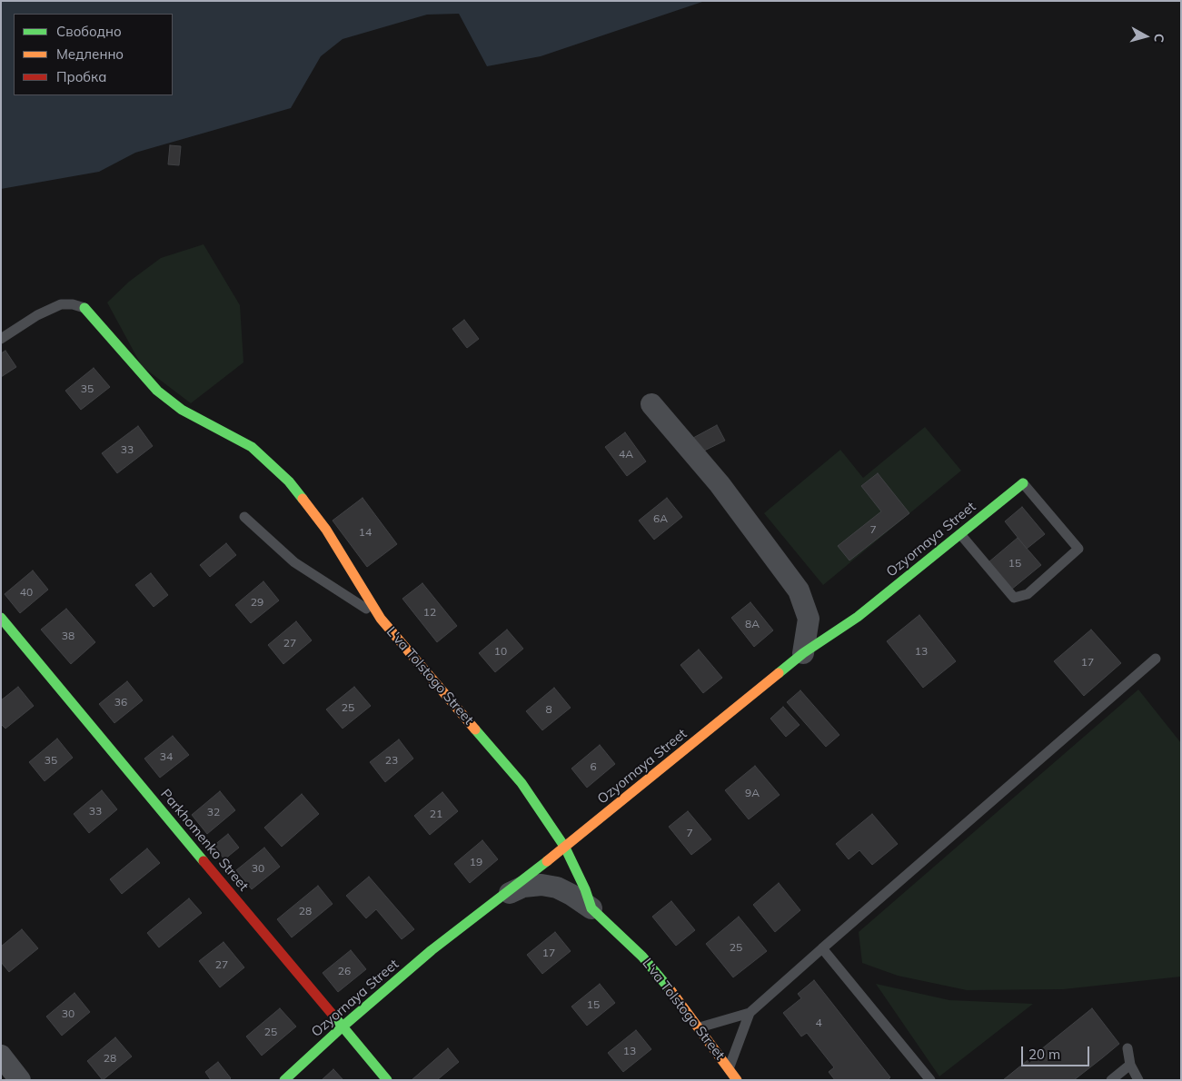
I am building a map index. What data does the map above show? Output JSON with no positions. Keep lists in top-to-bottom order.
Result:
{
  "streets": {
    "street": ["Ozyornaya Street", "L'va Tolstogo Street", "Parkhomenko Street"]
  },
  "crossings": [
    ["Ozyornaya Street", "L'va Tolstogo Street"],
    ["Ozyornaya Street", "Parkhomenko Street"]
  ],
  "house_numbers": [
    "35",
    "33",
    "4А",
    "6А",
    "7",
    "14",
    "15",
    "40",
    "29",
    "12",
    "8А",
    "38",
    "27",
    "10",
    "13",
    "17",
    "36",
    "25",
    "8",
    "34",
    "35",
    "23",
    "6",
    "9А",
    "33",
    "32",
    "21",
    "7",
    "19",
    "30",
    "28",
    "25",
    "17",
    "27",
    "26",
    "15",
    "30",
    "4",
    "25",
    "13",
    "28"
  ],
  "legend": ["Свободно", "Медленно", "Пробка"],
  "scale_bar": "20 m",
  "north": "right"
}
